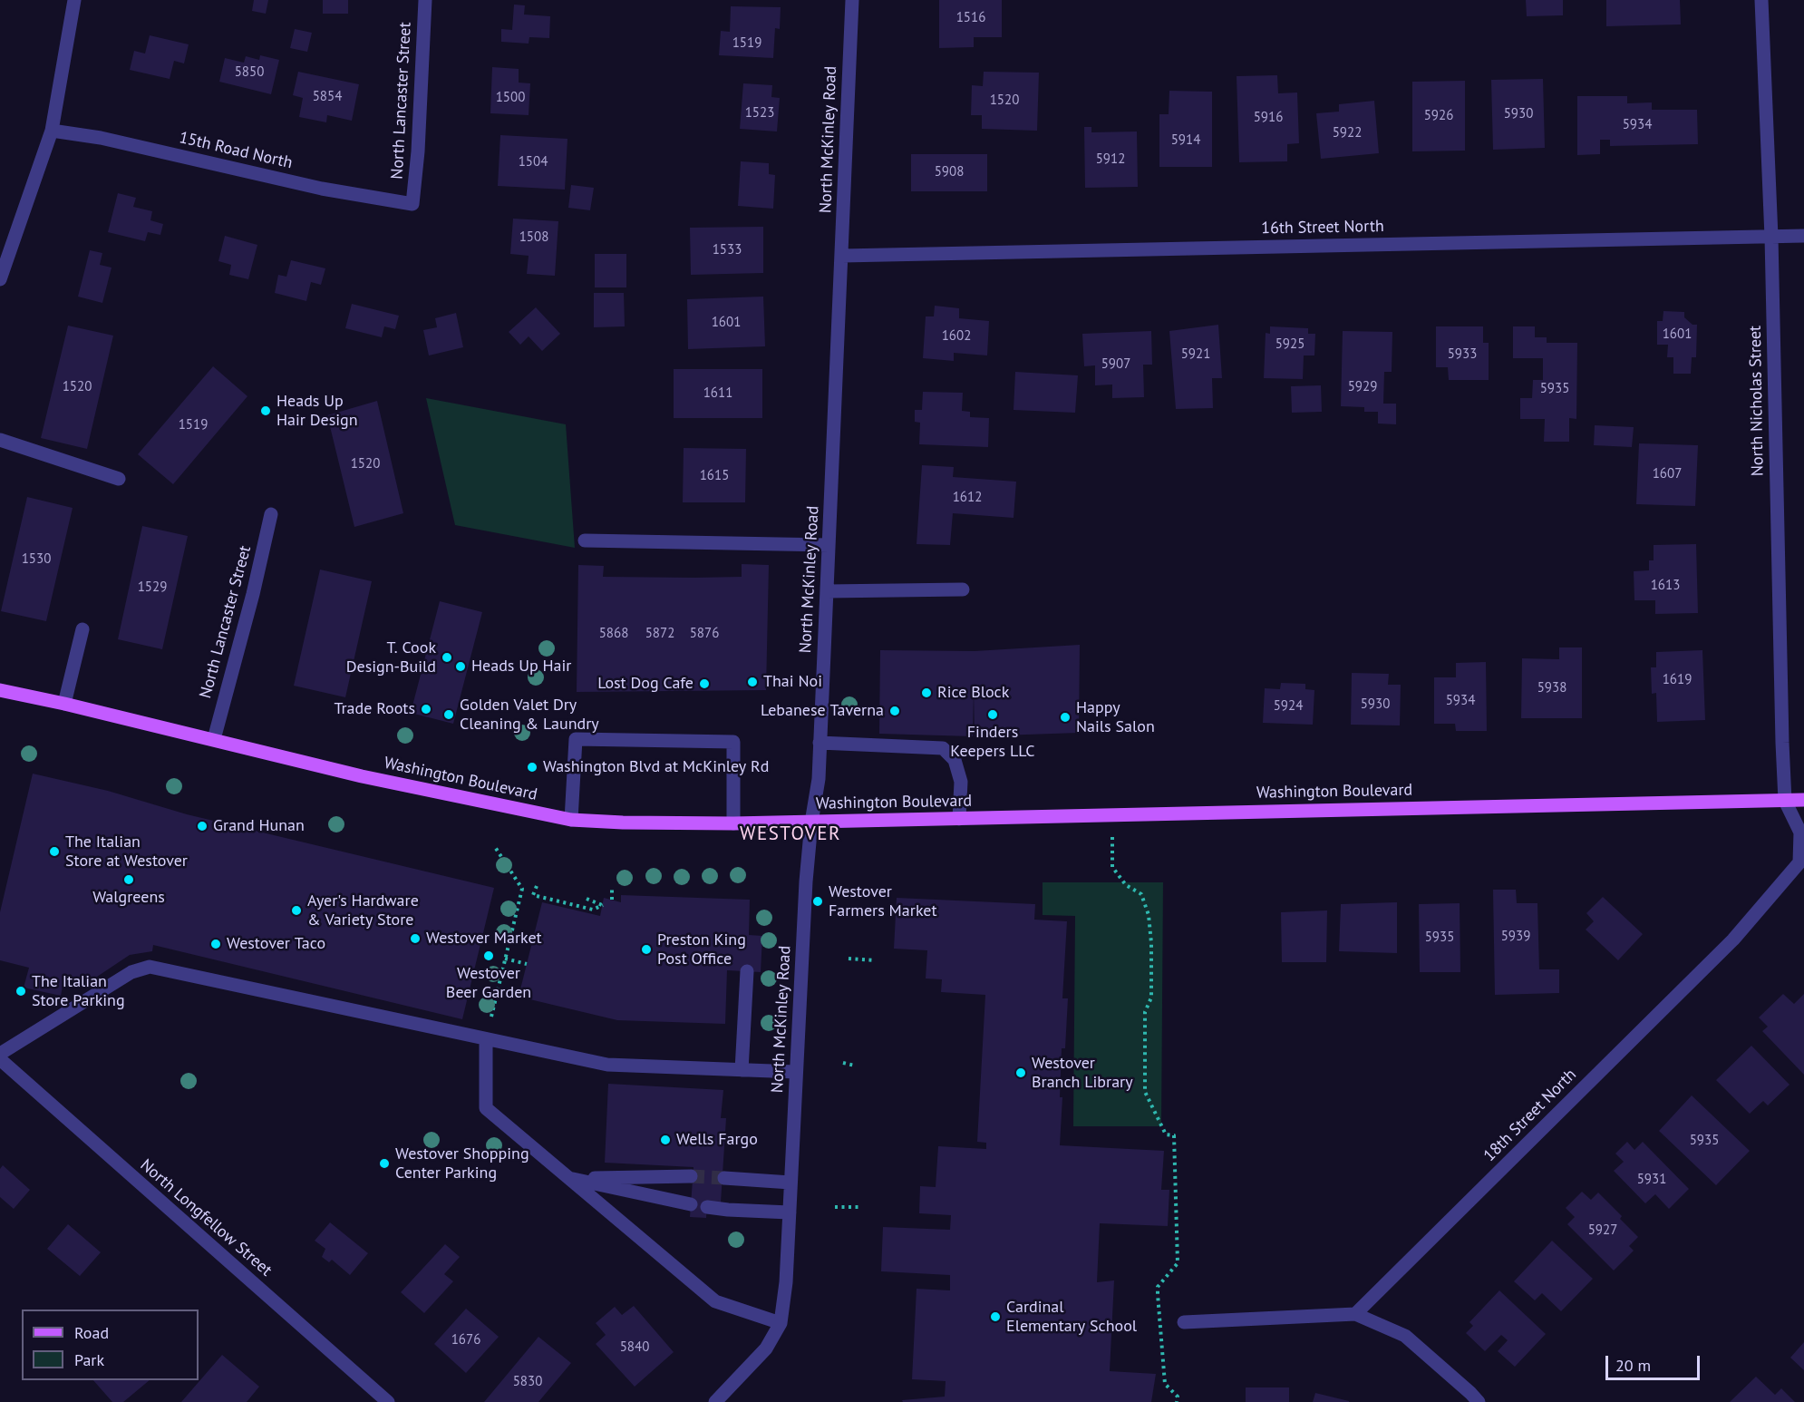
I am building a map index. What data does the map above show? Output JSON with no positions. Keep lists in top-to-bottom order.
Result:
{
  "streets": {
    "main road": ["Washington Boulevard"],
    "street": [
      "North Lancaster Street",
      "North McKinley Road",
      "15th Road North",
      "16th Street North",
      "North Nicholas Street",
      "18th Street North",
      "North Longfellow Street"
    ]
  },
  "crossings": [
    ["North Lancaster Street", "15th Road North"],
    ["North Lancaster Street", "Washington Boulevard"],
    ["North McKinley Road", "16th Street North"],
    ["North McKinley Road", "Washington Boulevard"],
    ["16th Street North", "North Nicholas Street"],
    ["North Nicholas Street", "Washington Boulevard"],
    ["North Nicholas Street", "18th Street North"],
    ["Washington Boulevard", "18th Street North"]
  ],
  "districts": ["WESTOVER"],
  "places": [
    "Heads Up Hair Design",
    "T. Cook Design-Build",
    "Heads Up Hair",
    "Thai Noi",
    "Lost Dog Cafe",
    "Rice Block",
    "Trade Roots",
    "Lebanese Taverna",
    "Golden Valet Dry Cleaning & Laundry",
    "Finders Keepers LLC",
    "Happy Nails Salon",
    "Washington Blvd at McKinley Rd",
    "Grand Hunan",
    "The Italian Store at Westover",
    "Walgreens",
    "Westover Farmers Market",
    "Ayer's Hardware & Variety Store",
    "Westover Market",
    "Westover Taco",
    "Preston King Post Office",
    "Westover Beer Garden",
    "The Italian Store Parking",
    "Westover Branch Library",
    "Wells Fargo",
    "Westover Shopping Center Parking",
    "Cardinal Elementary School"
  ],
  "house_numbers": [
    "1516",
    "1519",
    "5850",
    "5854",
    "1500",
    "1520",
    "1523",
    "5930",
    "5926",
    "5916",
    "5934",
    "5922",
    "5914",
    "5912",
    "1504",
    "5908",
    "1508",
    "1533",
    "1601",
    "1601",
    "1602",
    "5925",
    "5921",
    "5933",
    "5907",
    "1520",
    "5929",
    "5935",
    "1611",
    "1519",
    "1520",
    "1607",
    "1615",
    "1612",
    "1530",
    "1613",
    "1529",
    "5868",
    "5872",
    "5876",
    "1619",
    "5938",
    "5934",
    "5930",
    "5924",
    "5939",
    "5935",
    "5935",
    "5931",
    "5927",
    "1676",
    "5840",
    "5830"
  ],
  "legend": ["Road", "Park"],
  "scale_bar": "20 m"
}
